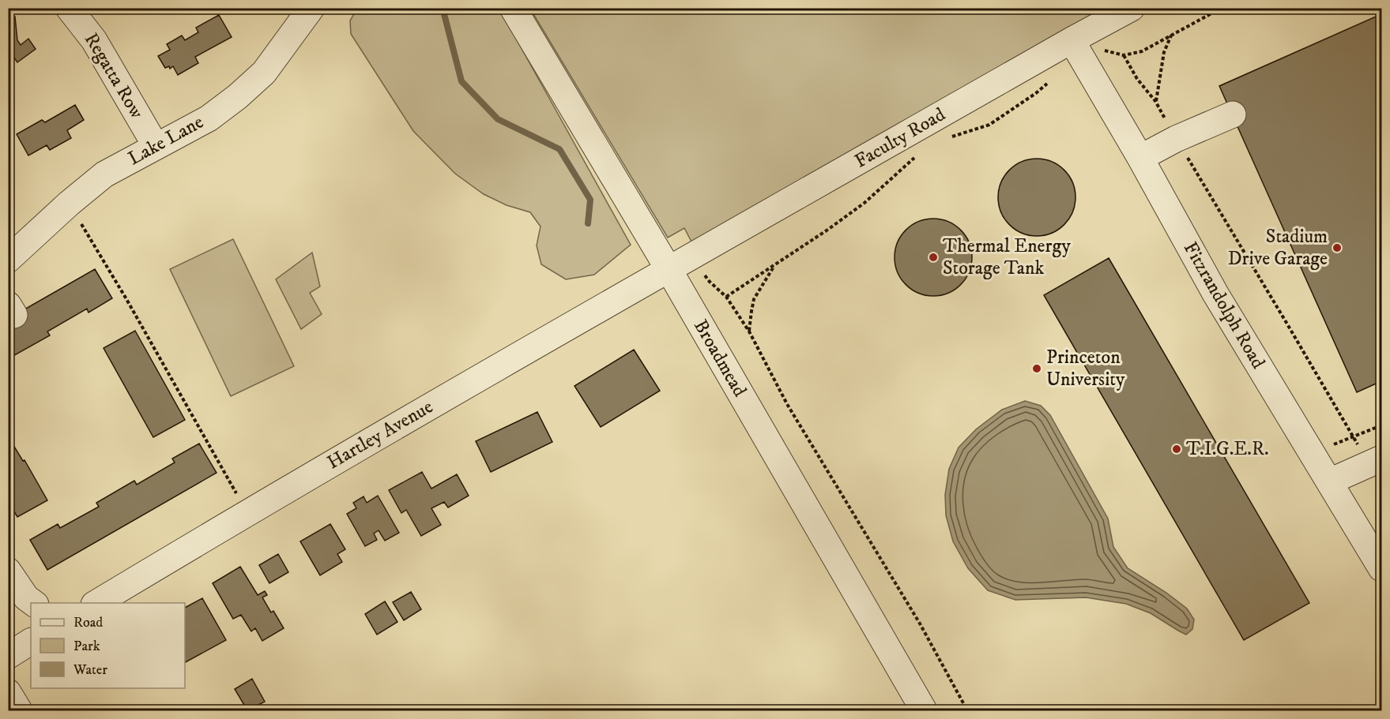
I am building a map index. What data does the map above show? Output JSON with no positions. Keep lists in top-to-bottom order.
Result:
{
  "streets": {
    "street": [
      "Regatta Row",
      "Faculty Road",
      "Lake Lane",
      "Fitzrandolph Road",
      "Broadmead",
      "Hartley Avenue"
    ]
  },
  "crossings": [
    ["Regatta Row", "Lake Lane"],
    ["Faculty Road", "Fitzrandolph Road"],
    ["Faculty Road", "Broadmead"],
    ["Faculty Road", "Hartley Avenue"],
    ["Broadmead", "Hartley Avenue"]
  ],
  "places": [
    "Stadium Drive Garage",
    "Thermal Energy Storage Tank",
    "Princeton University",
    "T.I.G.E.R."
  ],
  "legend": ["Road", "Park", "Water"]
}
